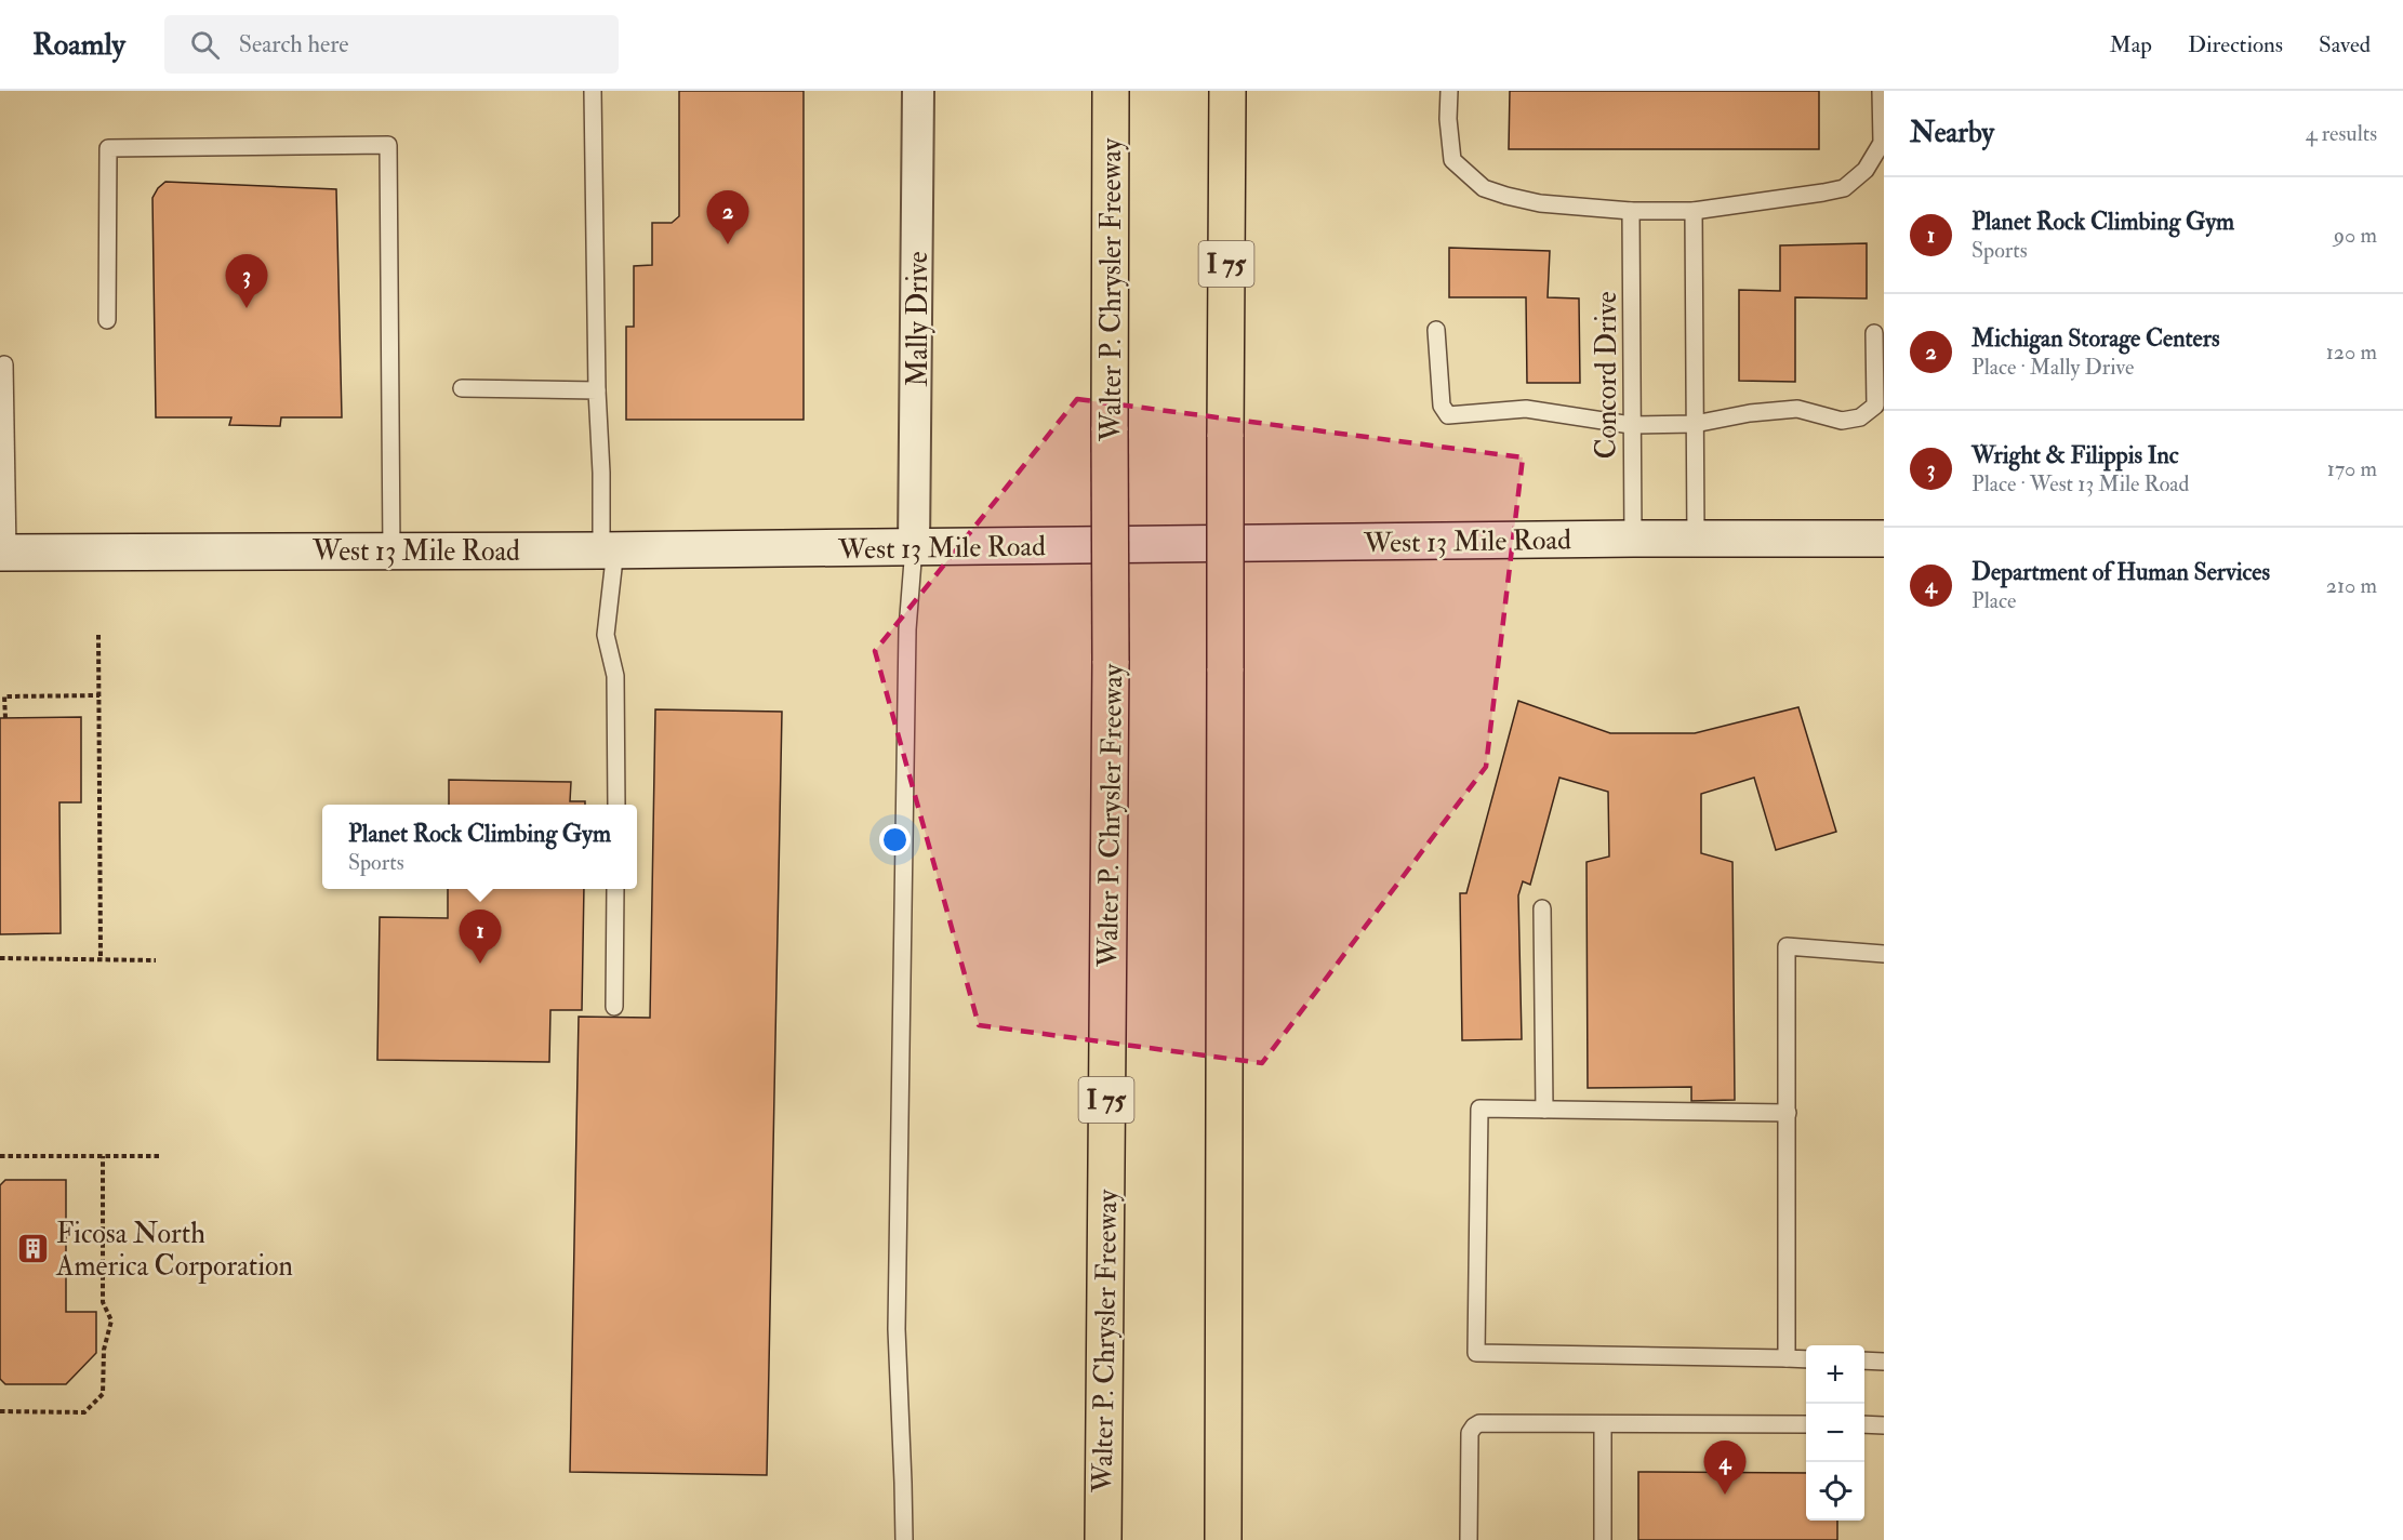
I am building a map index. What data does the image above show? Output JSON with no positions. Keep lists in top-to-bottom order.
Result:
{
  "streets": {
    "highway": ["I 75", "Walter P. Chrysler Freeway"],
    "main road": ["West 13 Mile Road"],
    "street": ["Mally Drive"],
    "lane": ["Concord Drive"]
  },
  "crossings": [
    ["Mally Drive", "West 13 Mile Road"],
    ["Concord Drive", "West 13 Mile Road"]
  ],
  "places": {
    "building": ["Ficosa North America Corporation"]
  },
  "page": {
    "header": "Roamly",
    "search": "Search here",
    "nav": ["Map", "Directions", "Saved"],
    "heading": ["Nearby", "4 results"],
    "list": [
      {
        "mark": "1",
        "name": "Planet Rock Climbing Gym",
        "note": "Sports",
        "value": "90 m"
      },
      {
        "mark": "2",
        "name": "Michigan Storage Centers",
        "note": "Place · Mally Drive",
        "value": "120 m"
      },
      {
        "mark": "3",
        "name": "Wright & Filippis Inc",
        "note": "Place · West 13 Mile Road",
        "value": "170 m"
      },
      {
        "mark": "4",
        "name": "Department of Human Services",
        "note": "Place",
        "value": "210 m"
      }
    ],
    "pins": [
      "2",
      "3",
      "1",
      "4"
    ],
    "popup": ["Planet Rock Climbing Gym", "Sports"],
    "map_buttons": ["+", "−"]
  }
}
